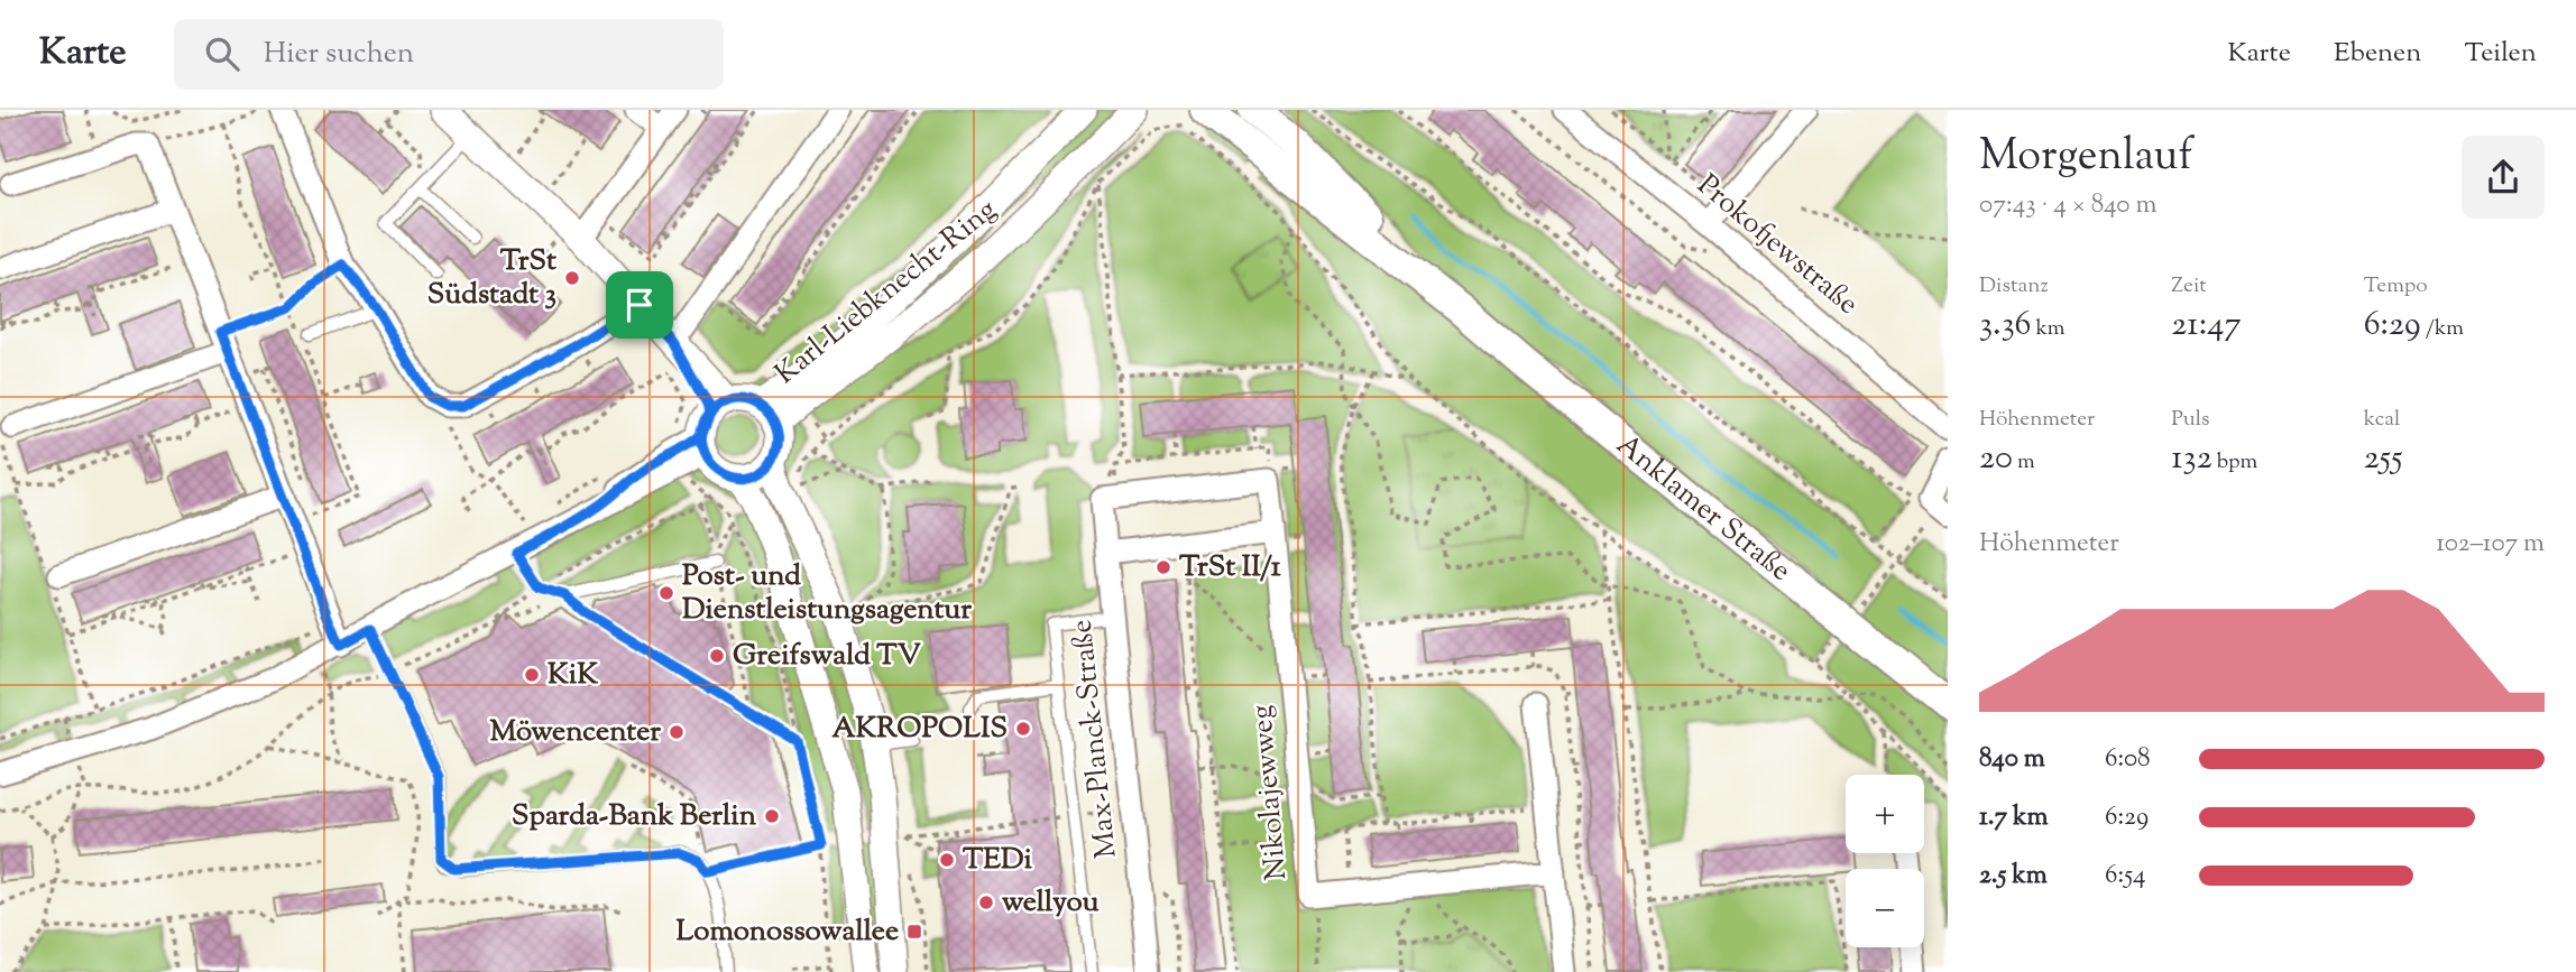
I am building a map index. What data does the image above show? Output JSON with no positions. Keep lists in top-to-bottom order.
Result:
{
  "streets": {
    "main road": ["Anklamer Straße"],
    "street": [
      "Prokofjewstraße",
      "Karl-Liebknecht-Ring",
      "Max-Planck-Straße",
      "Nikolajewweg"
    ]
  },
  "places": {
    "other": [
      "TrSt Südstadt 3",
      "TrSt II/1",
      "Post- und Dienstleistungsagentur",
      "Greifswald TV",
      "KiK",
      "AKROPOLIS",
      "Möwencenter",
      "Sparda-Bank Berlin",
      "TEDi",
      "wellyou"
    ],
    "transit": ["Lomonossowallee"]
  },
  "page": {
    "header": "Karte",
    "search": "Hier suchen",
    "nav": ["Karte", "Ebenen", "Teilen"],
    "heading": ["Morgenlauf", "07:43 · 4 × 840 m"],
    "stats": [
      ["Distanz", "3.36 km"],
      ["Zeit", "21:47"],
      ["Tempo", "6:29 /km"],
      ["Höhenmeter", "20 m"],
      ["Puls", "132 bpm"],
      ["kcal", "255"]
    ],
    "chart": ["Höhenmeter", "102–107 m"],
    "list": [
      {
        "name": "840 m",
        "note": "6:08"
      },
      {
        "name": "1.7 km",
        "note": "6:29"
      },
      {
        "name": "2.5 km",
        "note": "6:54"
      }
    ],
    "map_buttons": ["+", "−"]
  }
}
